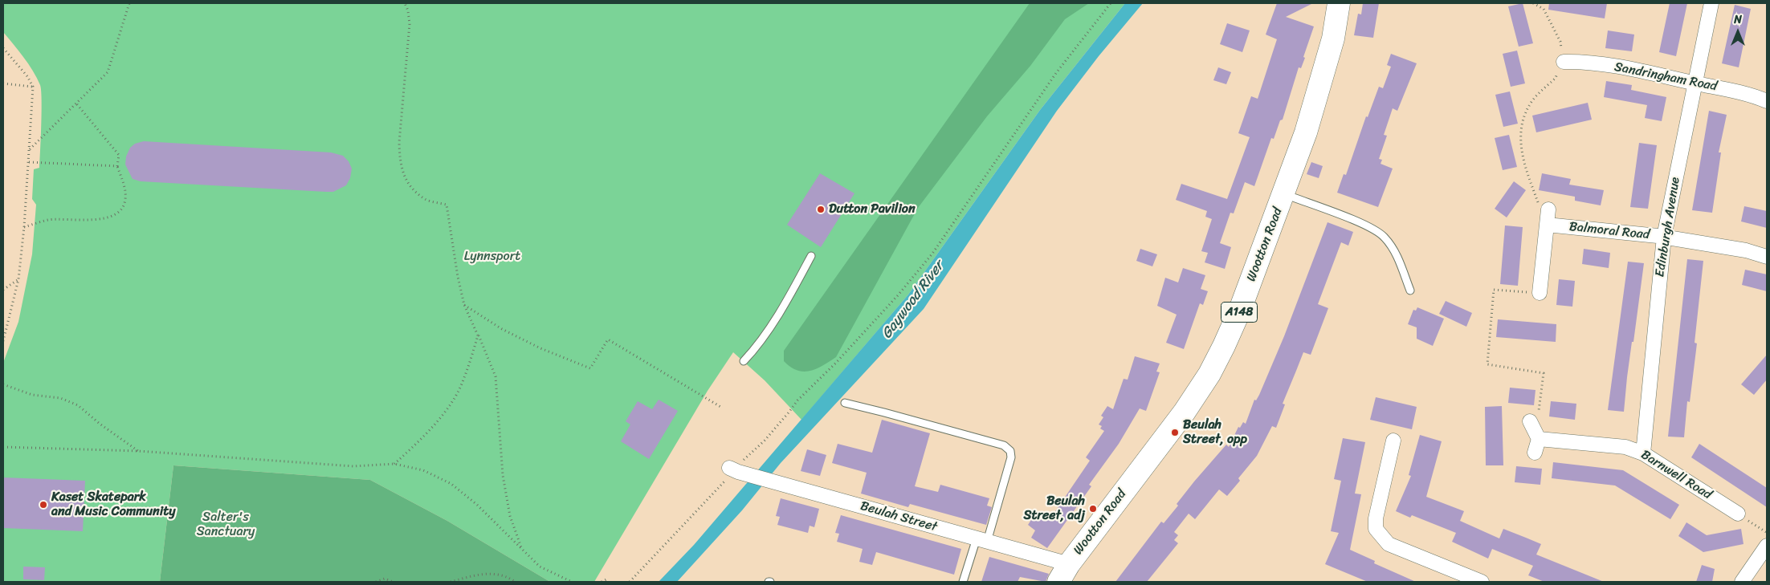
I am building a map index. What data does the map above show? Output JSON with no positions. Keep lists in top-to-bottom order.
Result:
{
  "streets": {
    "main road": ["Wootton Road", "A148"],
    "street": [
      "Sandringham Road",
      "Edinburgh Avenue",
      "Balmoral Road",
      "Barnwell Road",
      "Beulah Street"
    ]
  },
  "crossings": [
    ["Sandringham Road", "Edinburgh Avenue"],
    ["Edinburgh Avenue", "Balmoral Road"],
    ["Edinburgh Avenue", "Barnwell Road"],
    ["Wootton Road", "Beulah Street"]
  ],
  "water": ["Gaywood River"],
  "parks": ["Lynnsport", "Salter's Sanctuary"],
  "places": [
    "Dutton Pavilion",
    "Beulah Street, opp",
    "Kaset Skatepark and Music Community",
    "Beulah Street, adj"
  ],
  "north": "top"
}
